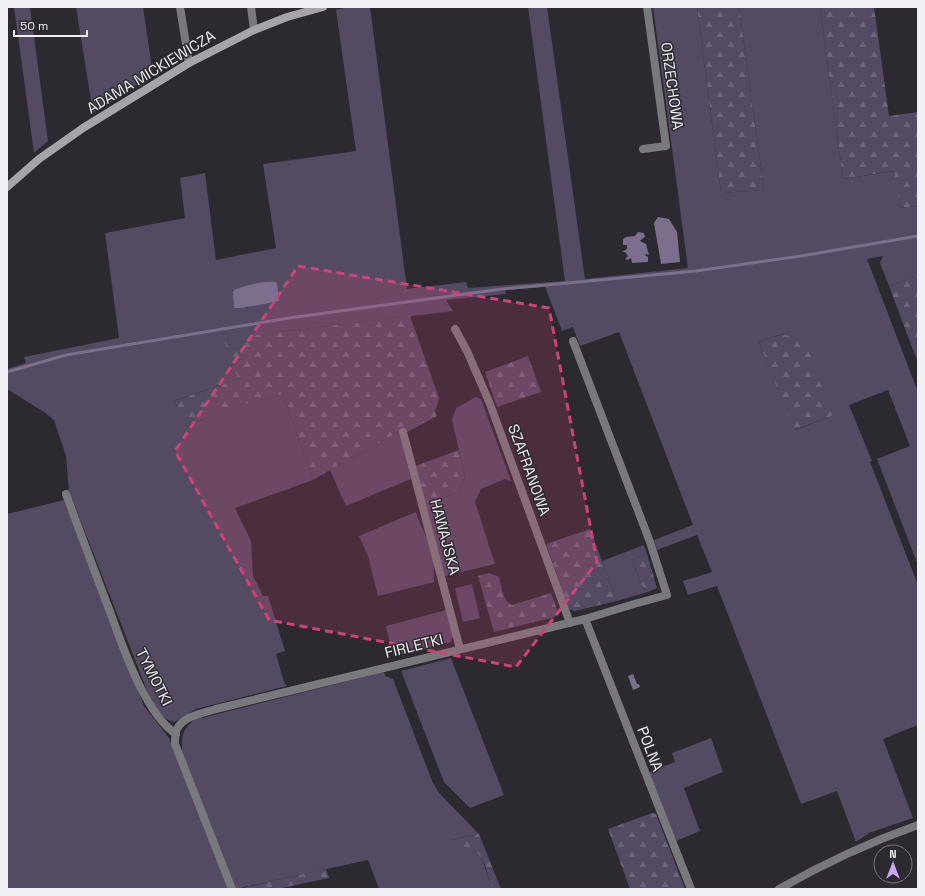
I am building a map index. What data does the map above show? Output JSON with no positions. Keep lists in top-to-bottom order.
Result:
{
  "streets": {
    "street": [
      "ADAMA MICKIEWICZA",
      "ORZECHOWA",
      "SZAFRANOWA",
      "HAWAJSKA",
      "FIRLETKI",
      "TYMOTKI",
      "POLNA"
    ]
  },
  "crossings": [
    ["SZAFRANOWA", "FIRLETKI"],
    ["HAWAJSKA", "FIRLETKI"],
    ["FIRLETKI", "TYMOTKI"],
    ["FIRLETKI", "POLNA"]
  ],
  "scale_bar": "50 m",
  "north": "top"
}
